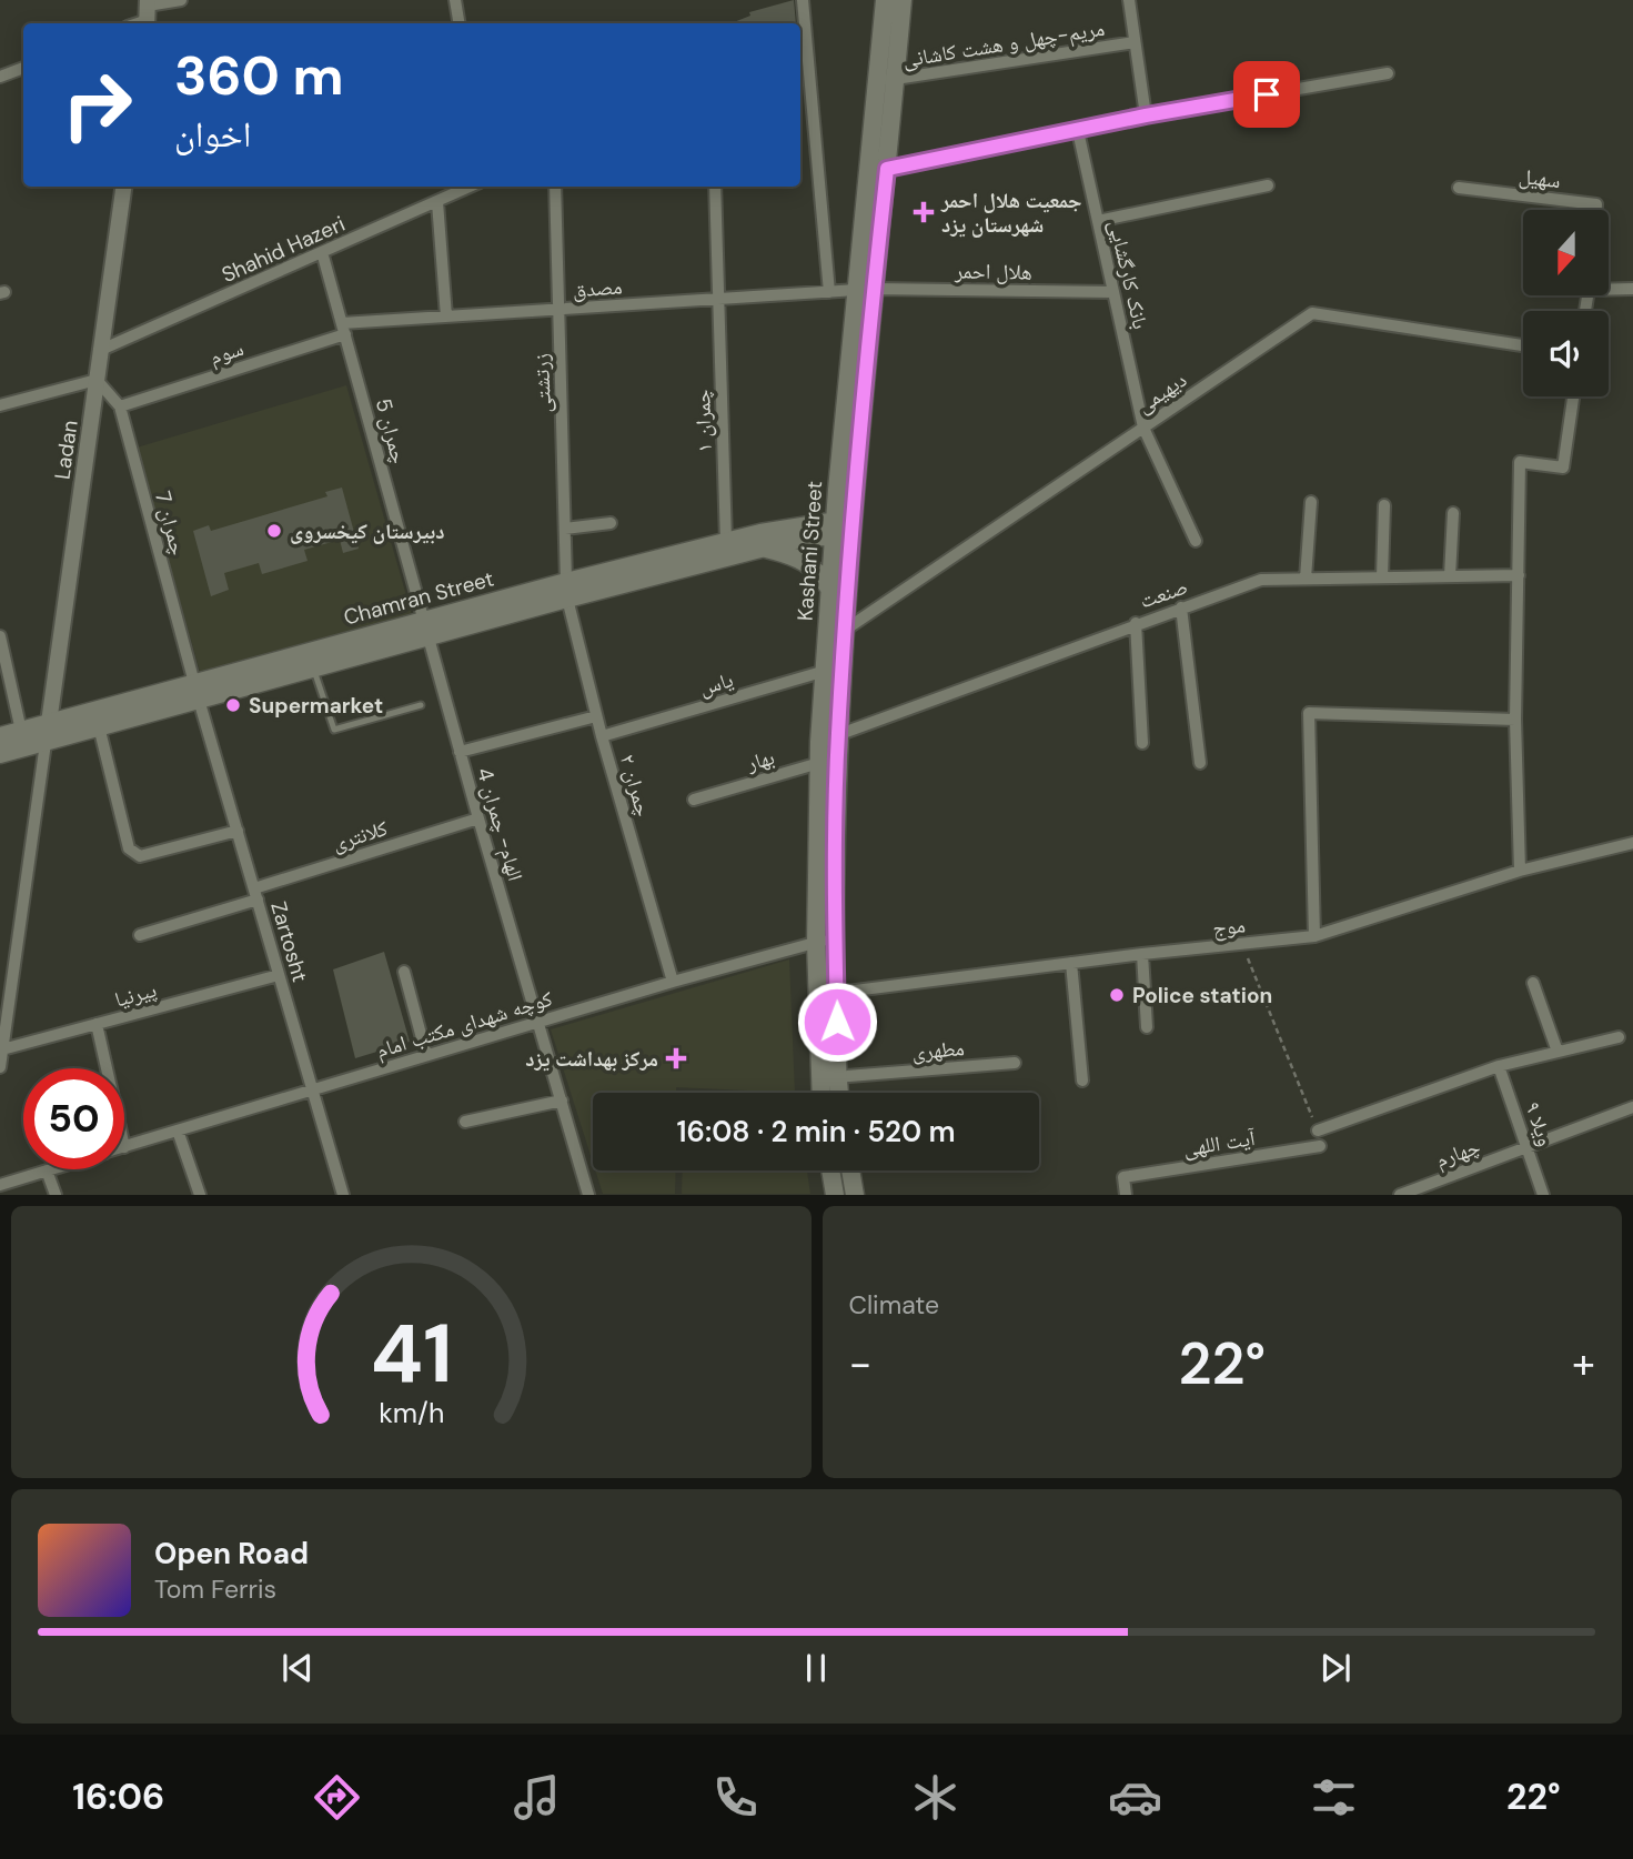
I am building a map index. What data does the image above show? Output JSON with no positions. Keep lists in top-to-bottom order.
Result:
{
  "streets": {
    "main road": ["Kashani Street", "Chamran Street"],
    "street": [
      "مریم-چهل و هشت کاشانی",
      "سهیل",
      "Shahid Hazeri",
      "هلال احمر",
      "بانک کارگشایی",
      "مصدق",
      "سوم",
      "زرتشتی",
      "دیهیمی",
      "چمران ۱",
      "چمران 5",
      "Ladan",
      "چمران 7",
      "صنعت",
      "یاس",
      "بهار",
      "چمران ۲",
      "الهام- چمران 4",
      "کلانتری",
      "موج",
      "Zartosht",
      "پیرنیا",
      "کوچه شهدای مکتب امام",
      "مطهری",
      "ویلا ۹",
      "آیت اللهی",
      "چهارم"
    ]
  },
  "crossings": [
    ["مریم-چهل و هشت کاشانی", "Kashani Street"],
    ["Shahid Hazeri", "چمران 5"],
    ["Shahid Hazeri", "Ladan"],
    ["هلال احمر", "بانک کارگشایی"],
    ["هلال احمر", "مصدق"],
    ["هلال احمر", "Kashani Street"],
    ["بانک کارگشایی", "دیهیمی"],
    ["مصدق", "سوم"],
    ["مصدق", "زرتشتی"],
    ["مصدق", "چمران ۱"],
    ["مصدق", "چمران 5"],
    ["مصدق", "Kashani Street"],
    ["سوم", "چمران 5"],
    ["سوم", "چمران 7"],
    ["زرتشتی", "Chamran Street"],
    ["زرتشتی", "چمران ۲"],
    ["دیهیمی", "Kashani Street"],
    ["چمران ۱", "Chamran Street"],
    ["چمران 5", "Chamran Street"],
    ["چمران 5", "الهام- چمران 4"],
    ["Ladan", "چمران 7"],
    ["Ladan", "Chamran Street"],
    ["چمران 7", "Chamran Street"],
    ["چمران 7", "Zartosht"],
    ["Kashani Street", "صنعت"],
    ["Kashani Street", "Chamran Street"],
    ["Kashani Street", "یاس"],
    ["Kashani Street", "بهار"],
    ["Kashani Street", "موج"],
    ["Kashani Street", "کوچه شهدای مکتب امام"],
    ["Kashani Street", "مطهری"],
    ["Chamran Street", "چمران ۲"],
    ["Chamran Street", "الهام- چمران 4"],
    ["Chamran Street", "Zartosht"],
    ["یاس", "چمران ۲"],
    ["چمران ۲", "کوچه شهدای مکتب امام"],
    ["الهام- چمران 4", "کلانتری"],
    ["الهام- چمران 4", "کوچه شهدای مکتب امام"],
    ["کلانتری", "Zartosht"],
    ["Zartosht", "پیرنیا"],
    ["Zartosht", "کوچه شهدای مکتب امام"],
    ["ویلا ۹", "چهارم"]
  ],
  "places": {
    "health": ["جمعیت هلال احمر شهرستان یزد", "مرکز بهداشت یزد"],
    "other": ["دبیرستان کیخسروی", "Supermarket", "Police station"]
  },
  "north": "bottom",
  "page": {
    "turn": ["360 m", "اخوان"],
    "limit": "50",
    "trip": "16:08 · 2 min · 520 m",
    "tile": "Climate",
    "heat": ["−", "22°", "+"],
    "song": ["Open Road", "Tom Ferris"],
    "tabs": ["16:06", "22°"],
    "gauge": ["41", "km/h"]
  }
}
